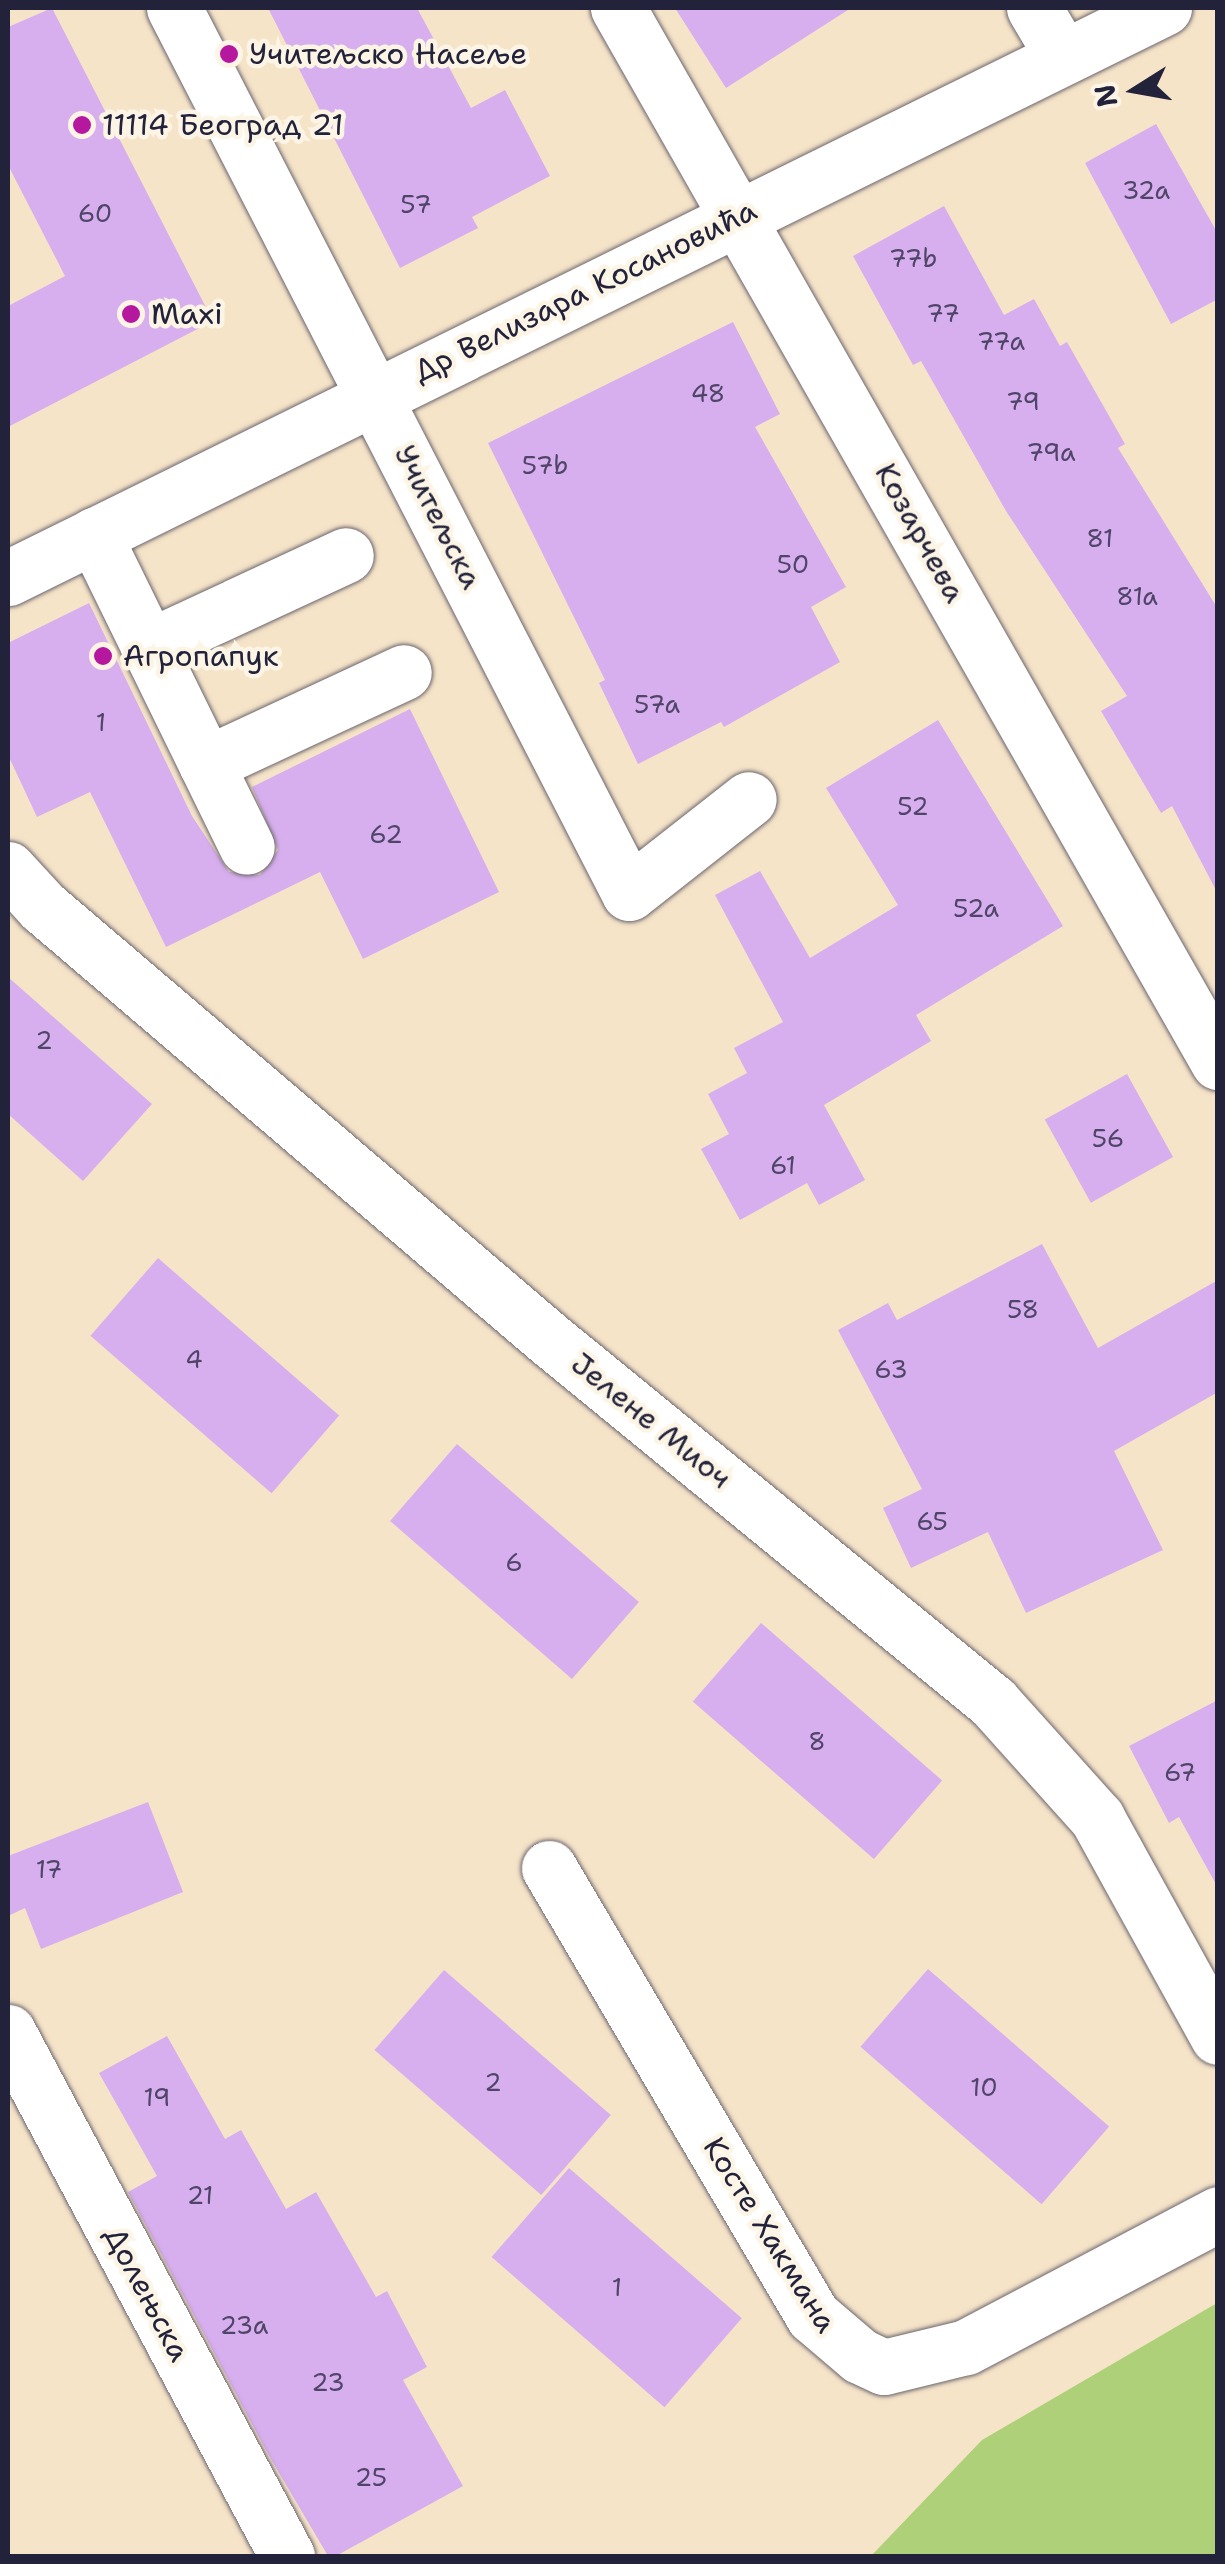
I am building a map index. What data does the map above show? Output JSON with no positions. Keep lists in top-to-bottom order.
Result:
{
  "streets": {
    "street": [
      "Др Велизара Косановића",
      "Учитељска",
      "Козарчева",
      "Јелене Миоч",
      "Косте Хакмана",
      "Долењска"
    ]
  },
  "crossings": [
    ["Др Велизара Косановића", "Учитељска"],
    ["Др Велизара Косановића", "Козарчева"]
  ],
  "places": [
    "Учитељско Насеље",
    "11114 Београд 21",
    "Maxi",
    "Агропапук"
  ],
  "house_numbers": [
    "32a",
    "57",
    "60",
    "77b",
    "77",
    "77a",
    "48",
    "79",
    "79a",
    "57b",
    "81",
    "50",
    "81a",
    "57a",
    "1",
    "52",
    "62",
    "52a",
    "2",
    "56",
    "61",
    "58",
    "4",
    "63",
    "65",
    "6",
    "8",
    "67",
    "17",
    "2",
    "10",
    "19",
    "21",
    "1",
    "23a",
    "23",
    "25"
  ],
  "north": "left"
}
